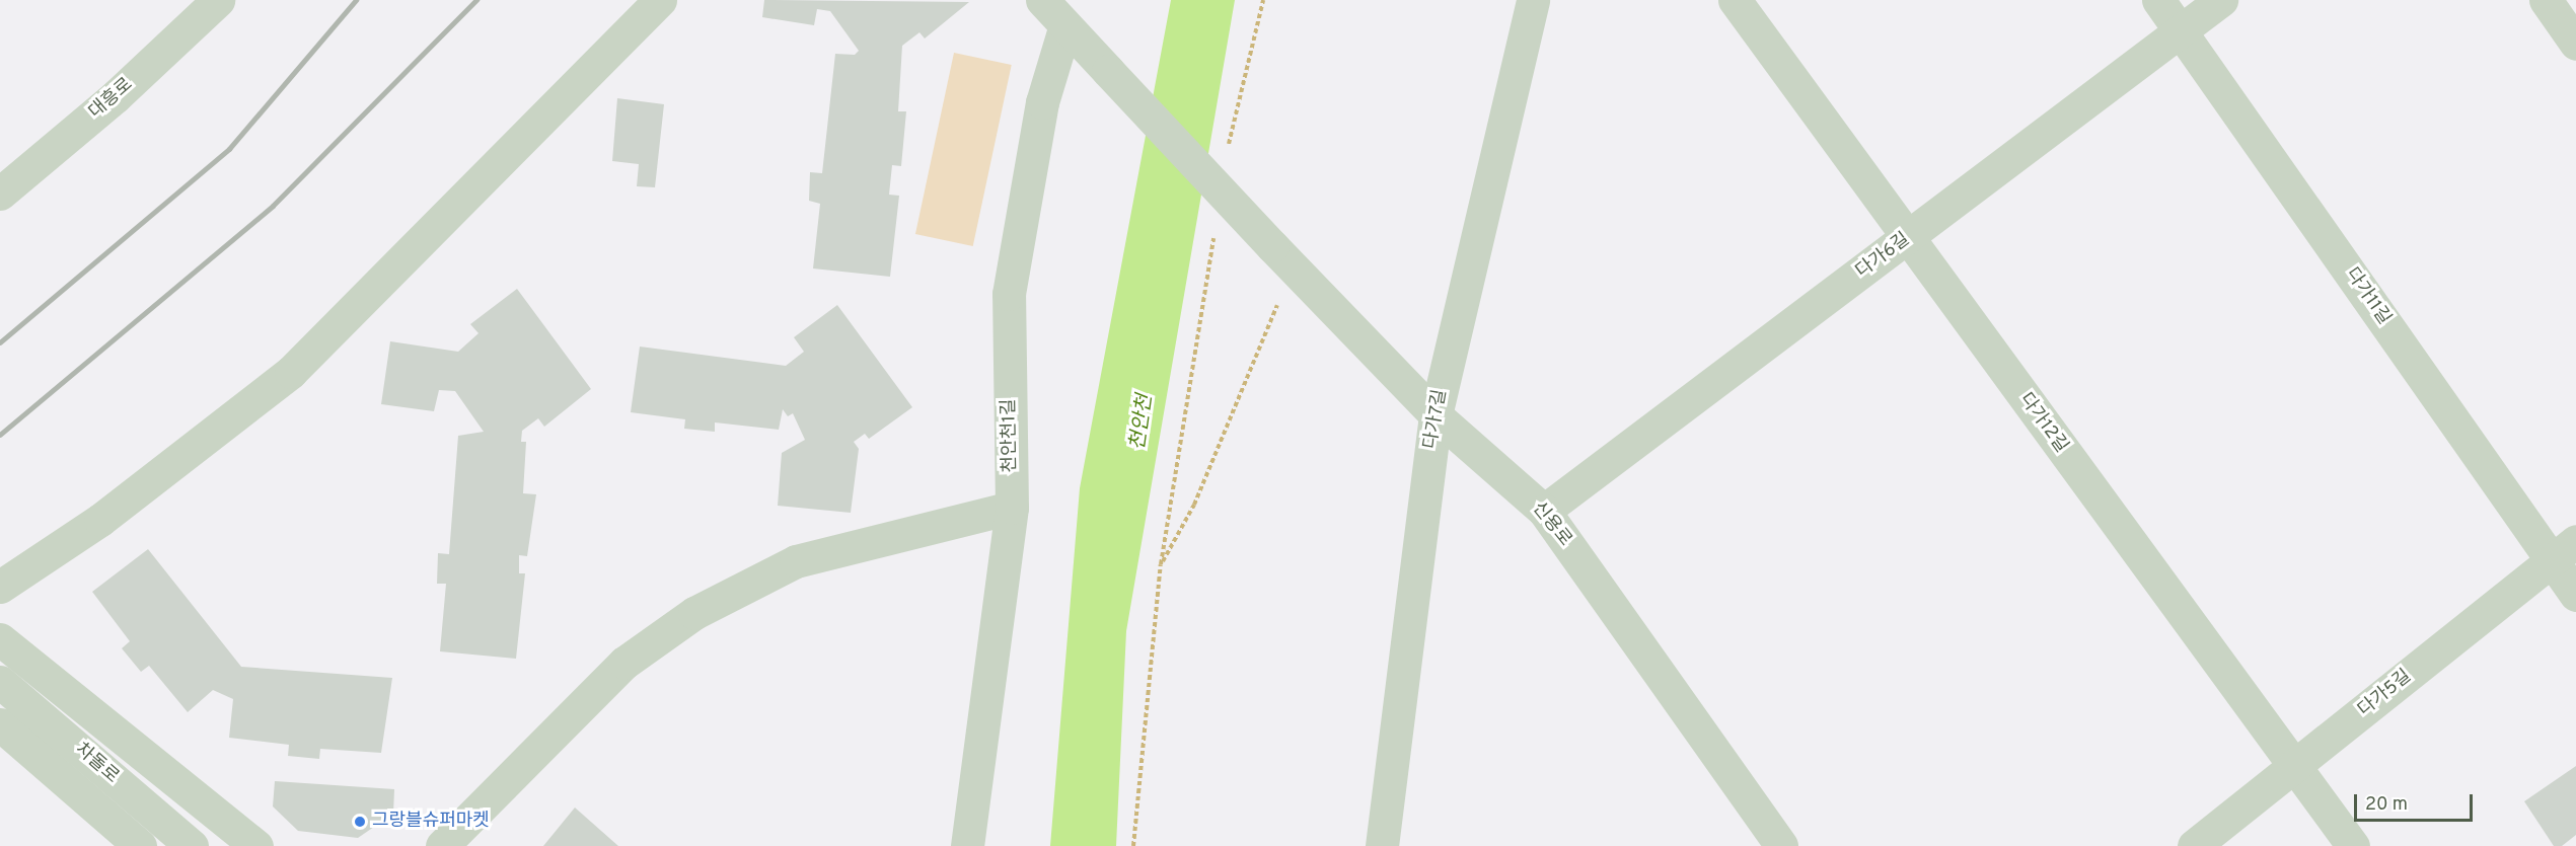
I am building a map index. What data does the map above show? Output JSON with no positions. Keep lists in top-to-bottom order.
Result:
{
  "streets": {
    "street": [
      "대흥로",
      "다가6길",
      "다가11길",
      "다가7길",
      "다가12길",
      "천안천1길",
      "신용로",
      "다가5길",
      "차돌로"
    ]
  },
  "crossings": [
    ["다가6길", "다가11길"],
    ["다가6길", "다가12길"],
    ["다가6길", "신용로"],
    ["다가11길", "다가5길"],
    ["다가7길", "신용로"],
    ["다가12길", "다가5길"],
    ["천안천1길", "신용로"]
  ],
  "water": ["천안천"],
  "places": ["그랑블슈퍼마켓"],
  "scale_bar": "20 m"
}
